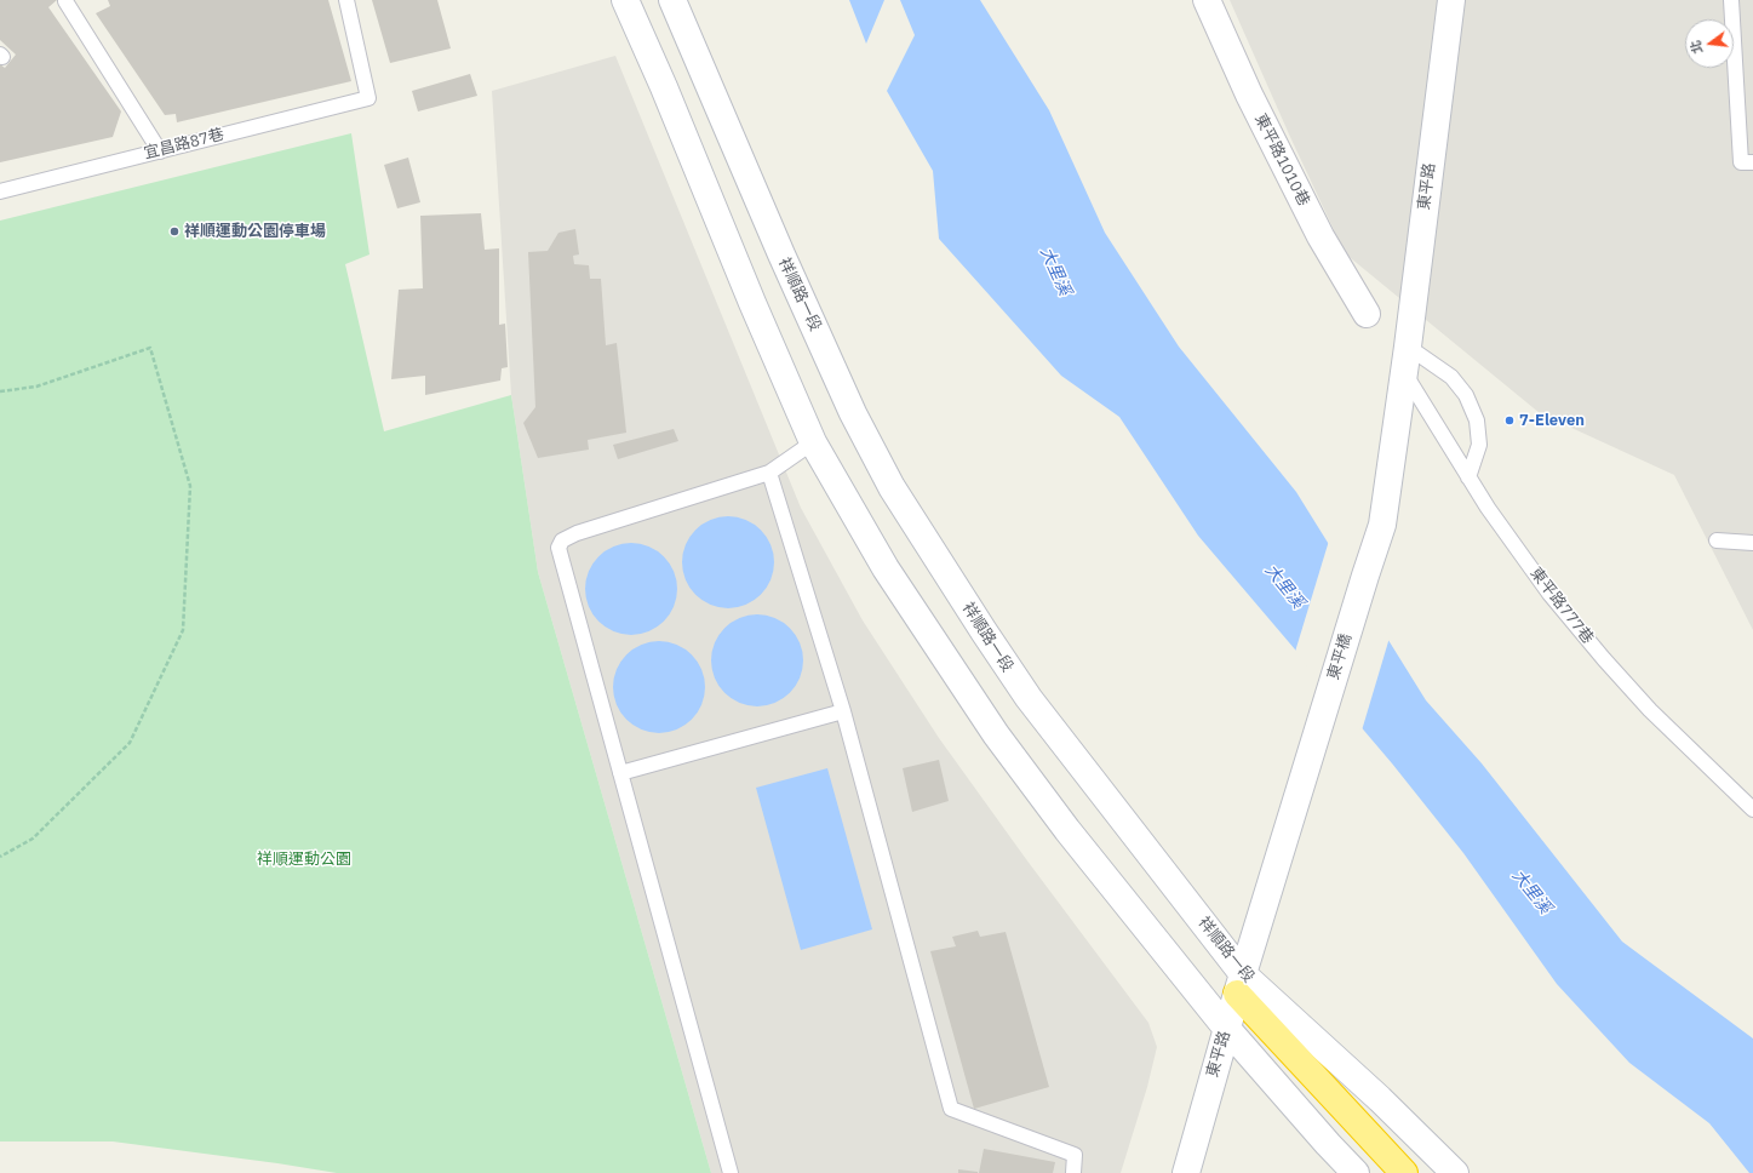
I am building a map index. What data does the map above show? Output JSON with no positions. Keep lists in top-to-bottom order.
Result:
{
  "streets": {
    "street": [
      "東平路1010巷",
      "東平路",
      "祥順路一段",
      "東平橋"
    ],
    "lane": ["宜昌路87巷", "東平路777巷"]
  },
  "crossings": [
    ["東平路", "祥順路一段"],
    ["東平路", "東平路777巷"],
    ["東平路", "東平橋"],
    ["東平路777巷", "東平橋"]
  ],
  "water": ["大里溪"],
  "parks": ["祥順運動公園"],
  "places": ["祥順運動公園停車場", "7-Eleven"],
  "north": "left"
}
